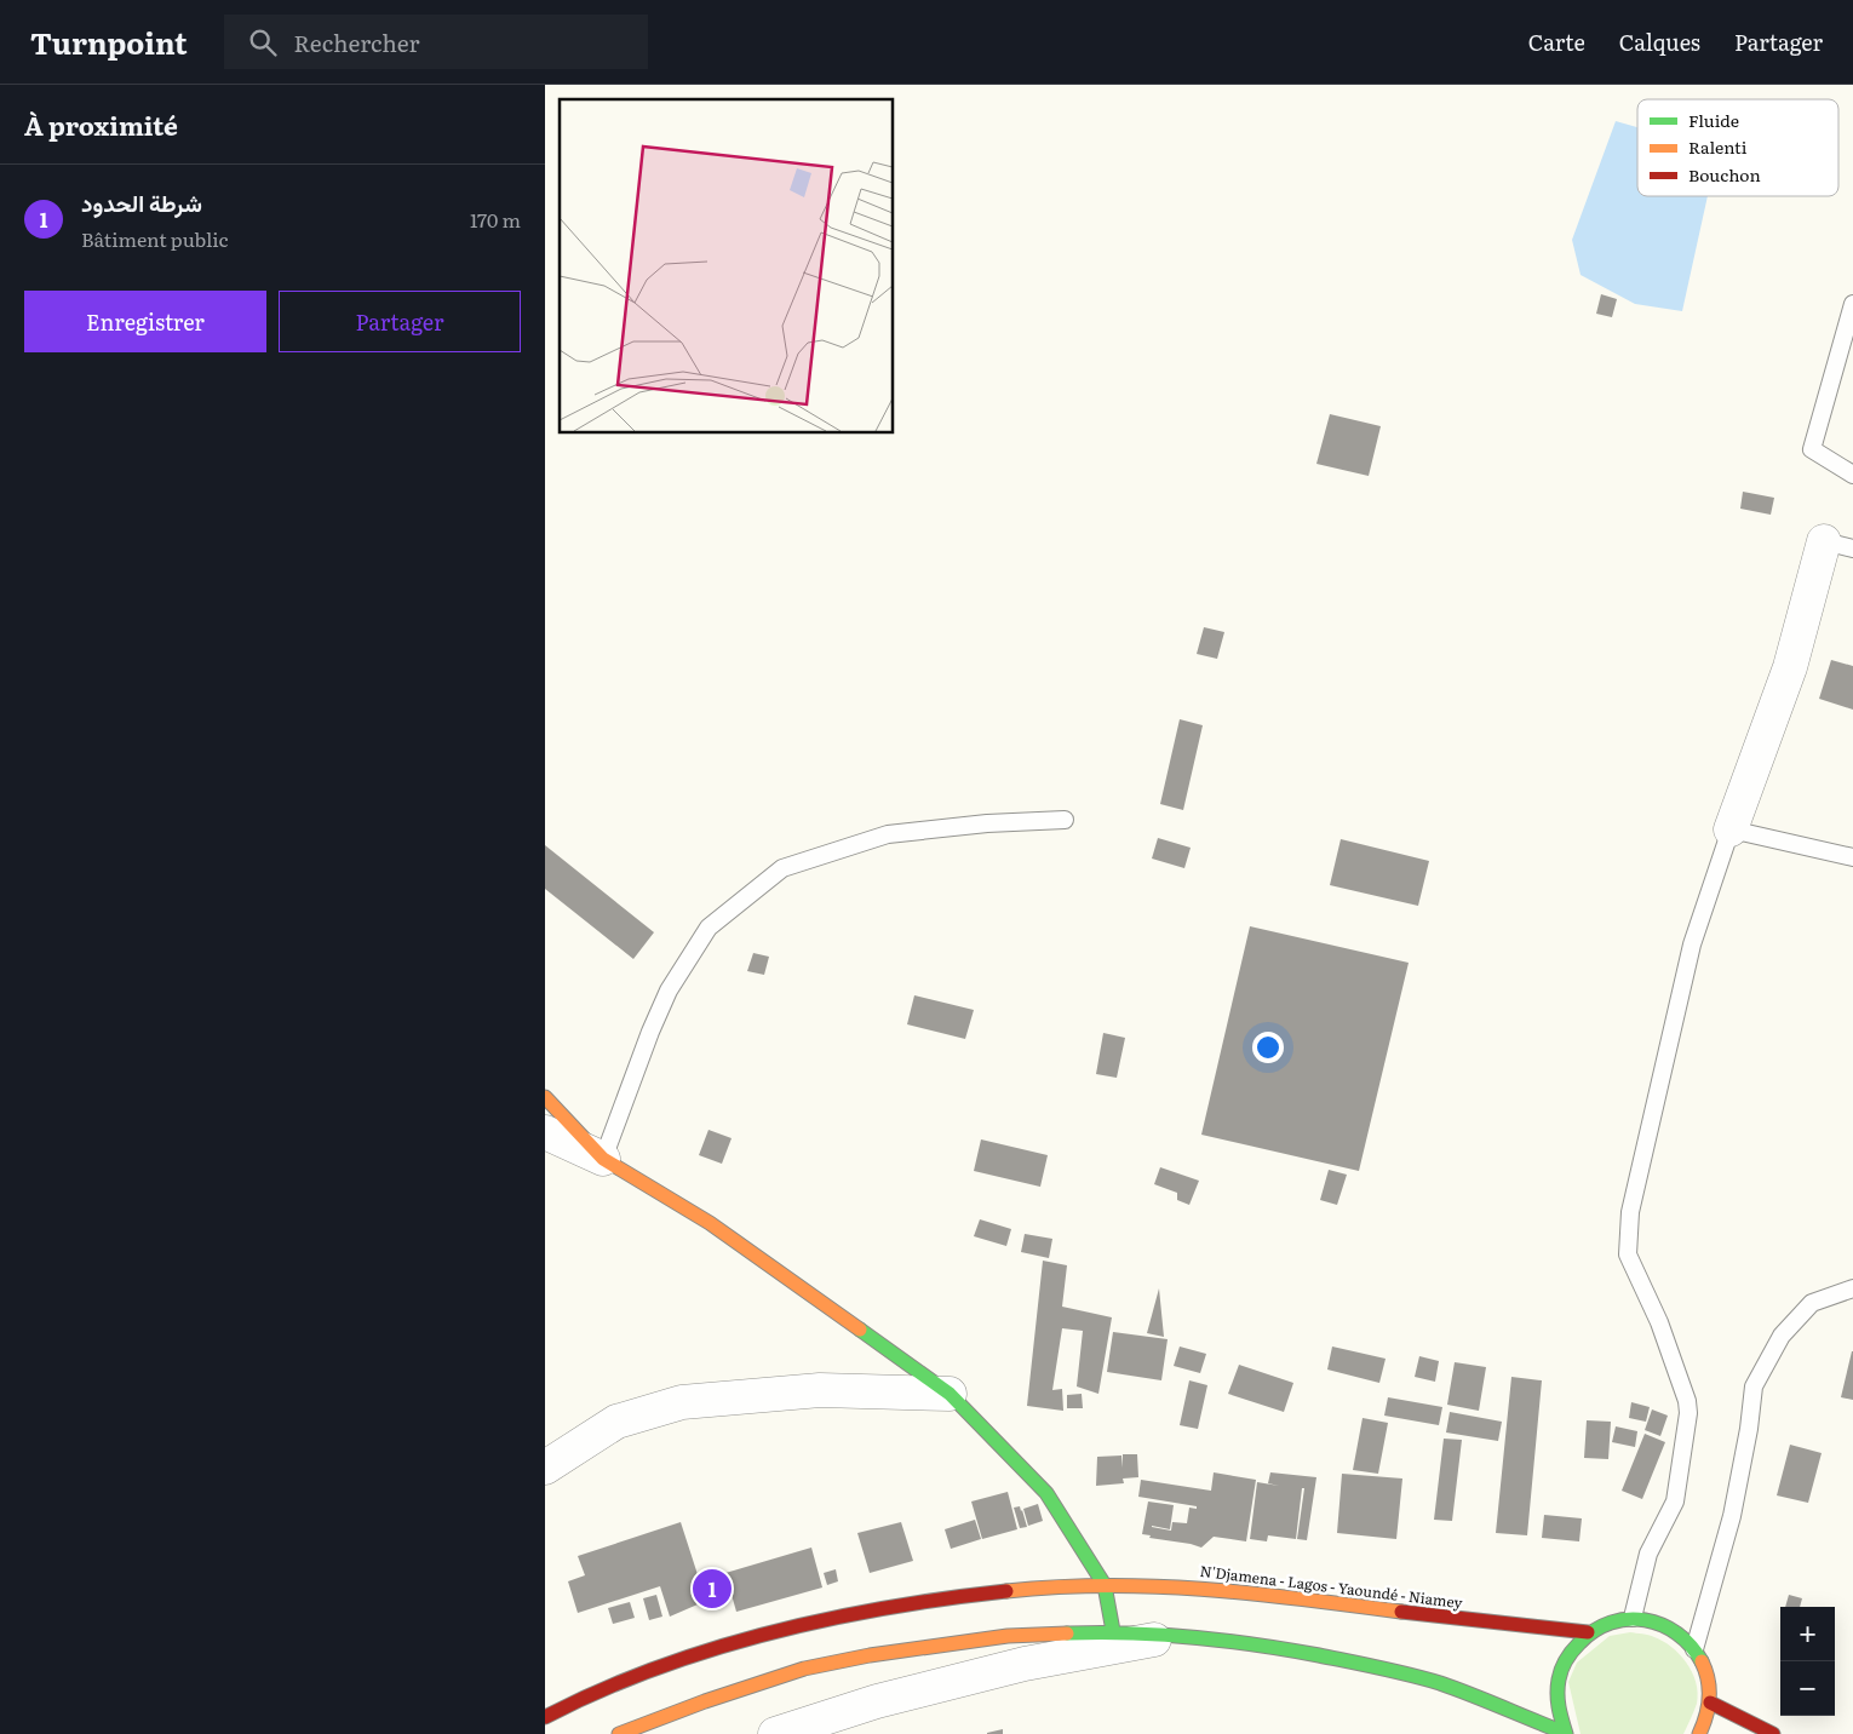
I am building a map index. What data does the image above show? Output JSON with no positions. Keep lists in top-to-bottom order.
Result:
{
  "streets": {
    "main road": ["N'Djamena - Lagos - Yaoundé - Niamey"]
  },
  "legend": ["Fluide", "Ralenti", "Bouchon"],
  "page": {
    "header": "Turnpoint",
    "search": "Rechercher",
    "nav": ["Carte", "Calques", "Partager"],
    "heading": "À proximité",
    "list": [
      {
        "mark": "1",
        "name": "شرطة الحدود",
        "note": "Bâtiment public",
        "value": "170 m"
      }
    ],
    "buttons": ["Enregistrer", "Partager"],
    "pins": "1",
    "map_buttons": ["+", "−"]
  }
}
